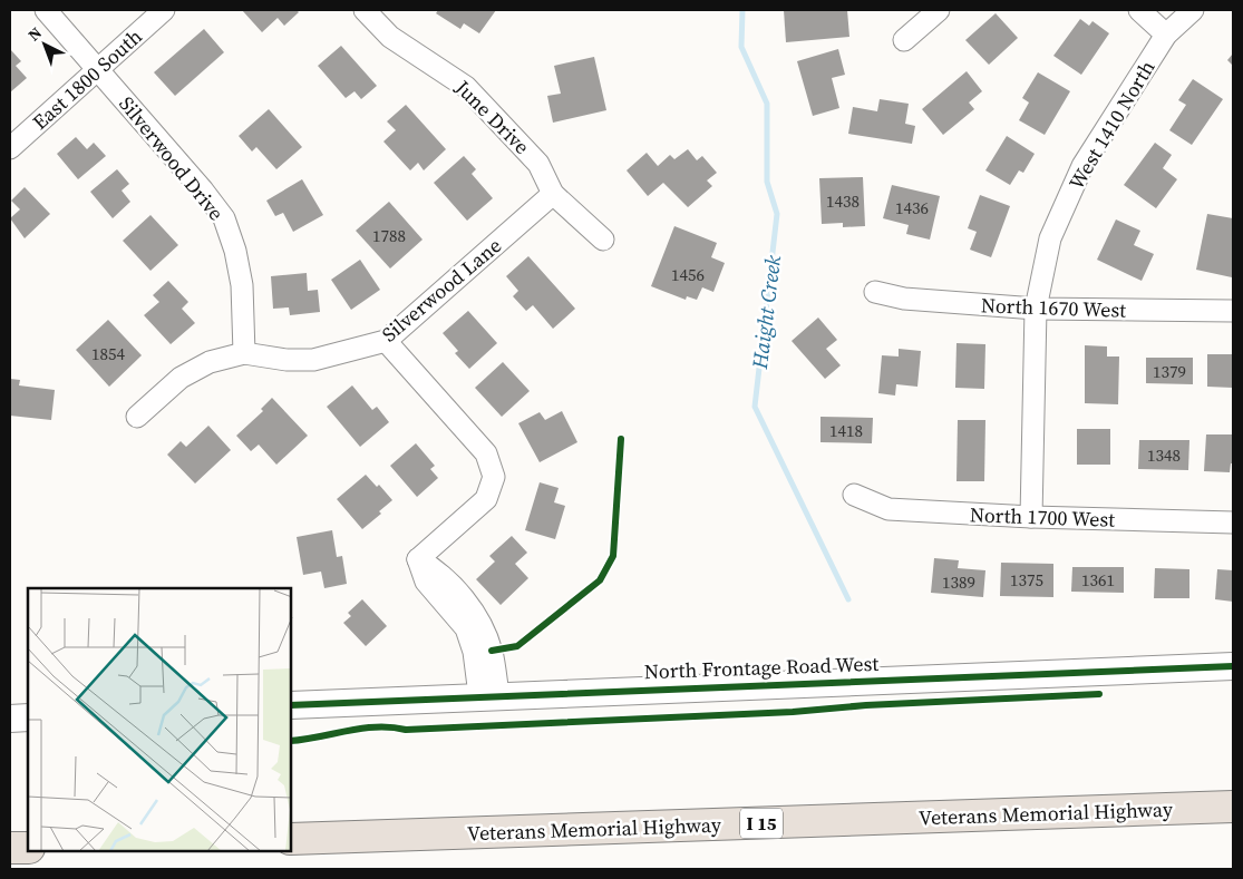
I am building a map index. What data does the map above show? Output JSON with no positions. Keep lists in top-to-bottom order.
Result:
{
  "streets": {
    "highway": ["Veterans Memorial Highway", "I 15"],
    "street": [
      "East 1800 South",
      "June Drive",
      "West 1410 North",
      "Silverwood Drive",
      "Silverwood Lane",
      "North 1670 West",
      "North 1700 West",
      "North Frontage Road West"
    ]
  },
  "crossings": [
    ["East 1800 South", "Silverwood Drive"],
    ["June Drive", "Silverwood Lane"],
    ["West 1410 North", "North 1670 West"],
    ["West 1410 North", "North 1700 West"],
    ["Silverwood Drive", "Silverwood Lane"]
  ],
  "water": ["Haight Creek"],
  "house_numbers": [
    "1438",
    "1436",
    "1788",
    "1456",
    "1854",
    "1379",
    "1418",
    "1348",
    "1375",
    "1361",
    "1389"
  ],
  "north": "top left"
}
